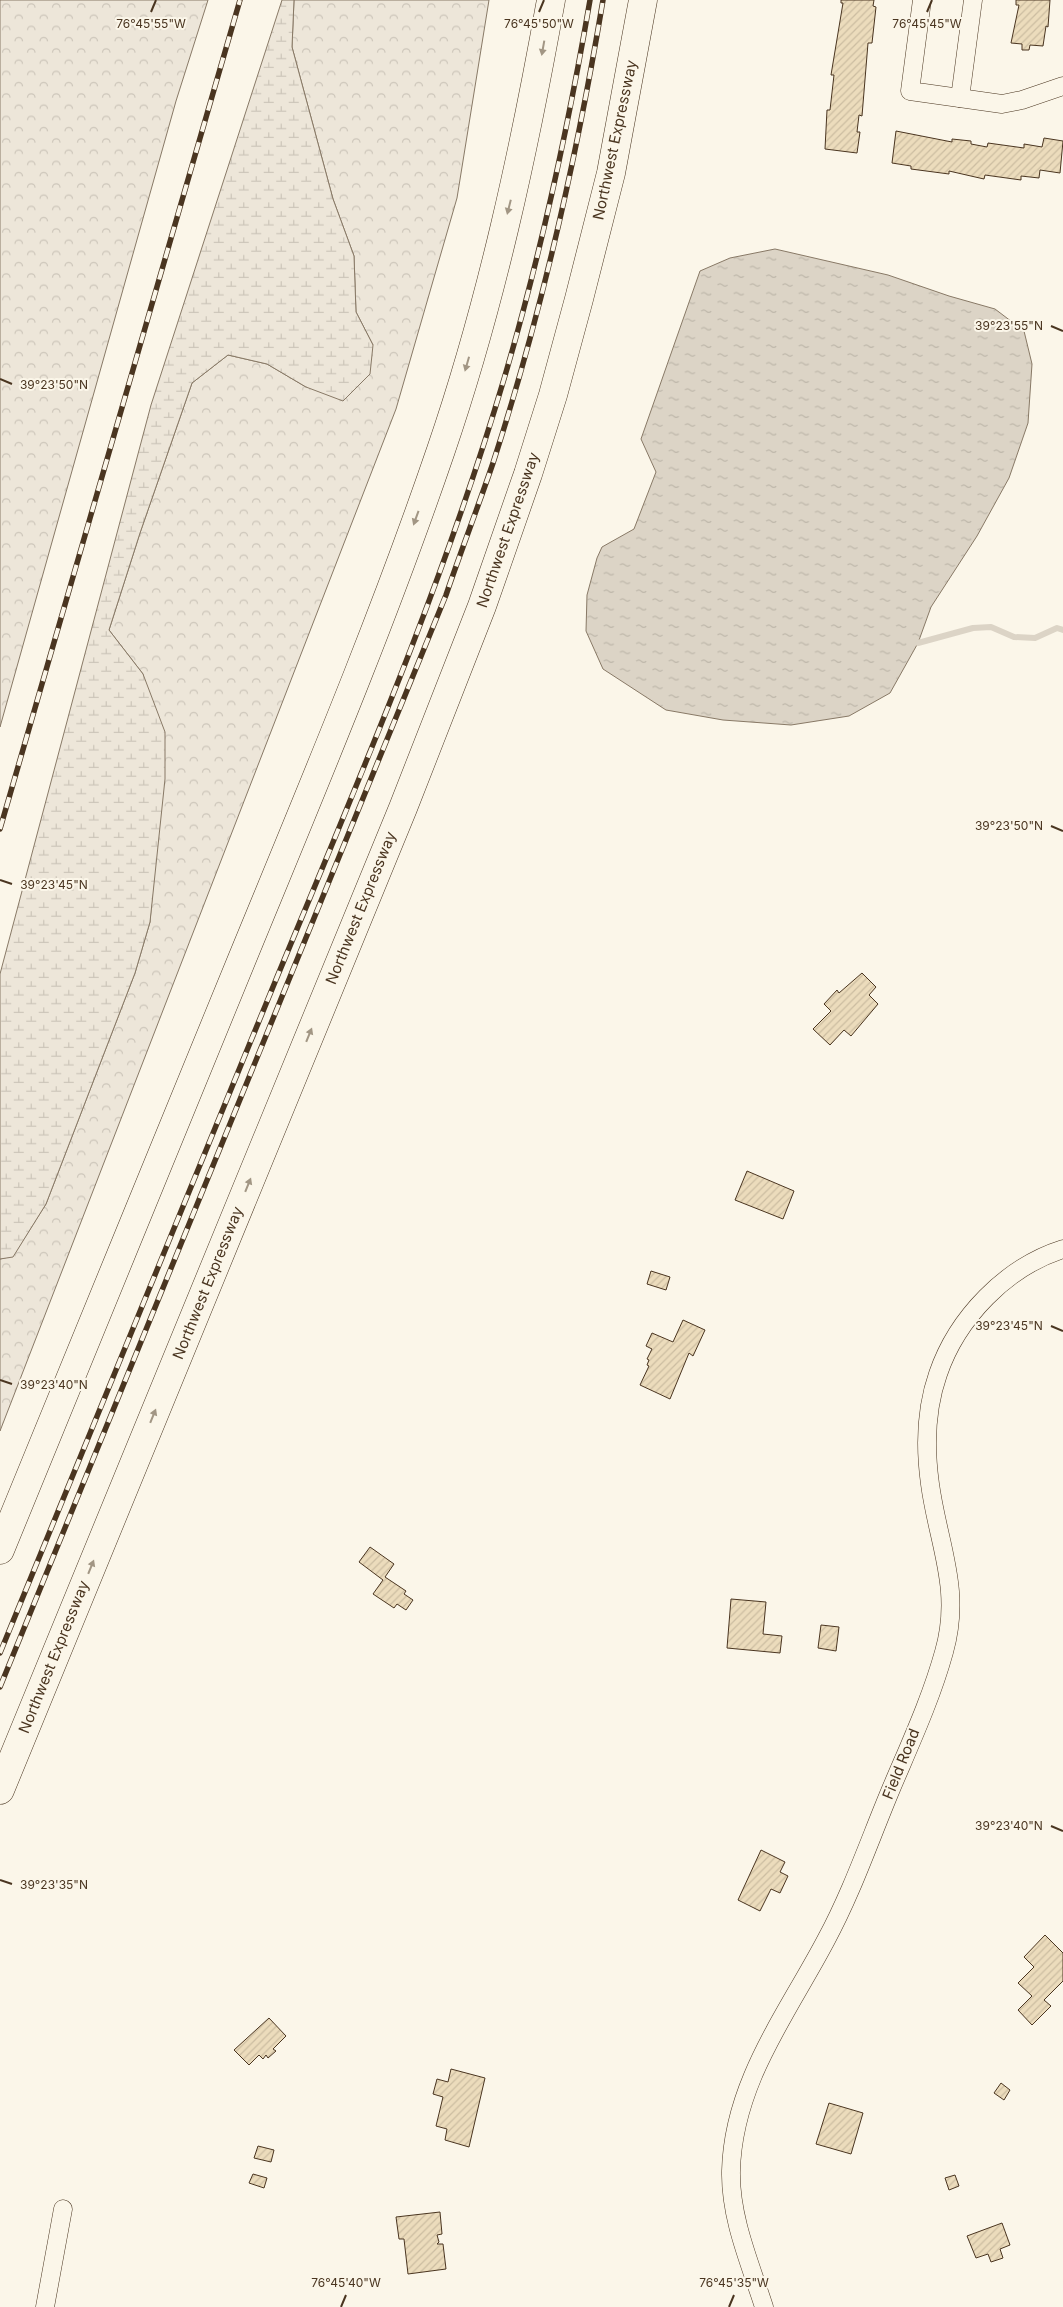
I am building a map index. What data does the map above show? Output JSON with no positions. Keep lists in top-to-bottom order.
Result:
{
  "streets": {
    "highway": ["Northwest Expressway"],
    "street": ["Field Road"]
  },
  "coordinates": [
    "76°45'55\"W",
    "76°45'50\"W",
    "76°45'45\"W",
    "39°23'55\"N",
    "39°23'50\"N",
    "39°23'45\"N",
    "39°23'40\"N",
    "39°23'35\"N",
    "76°45'40\"W",
    "76°45'35\"W"
  ]
}
